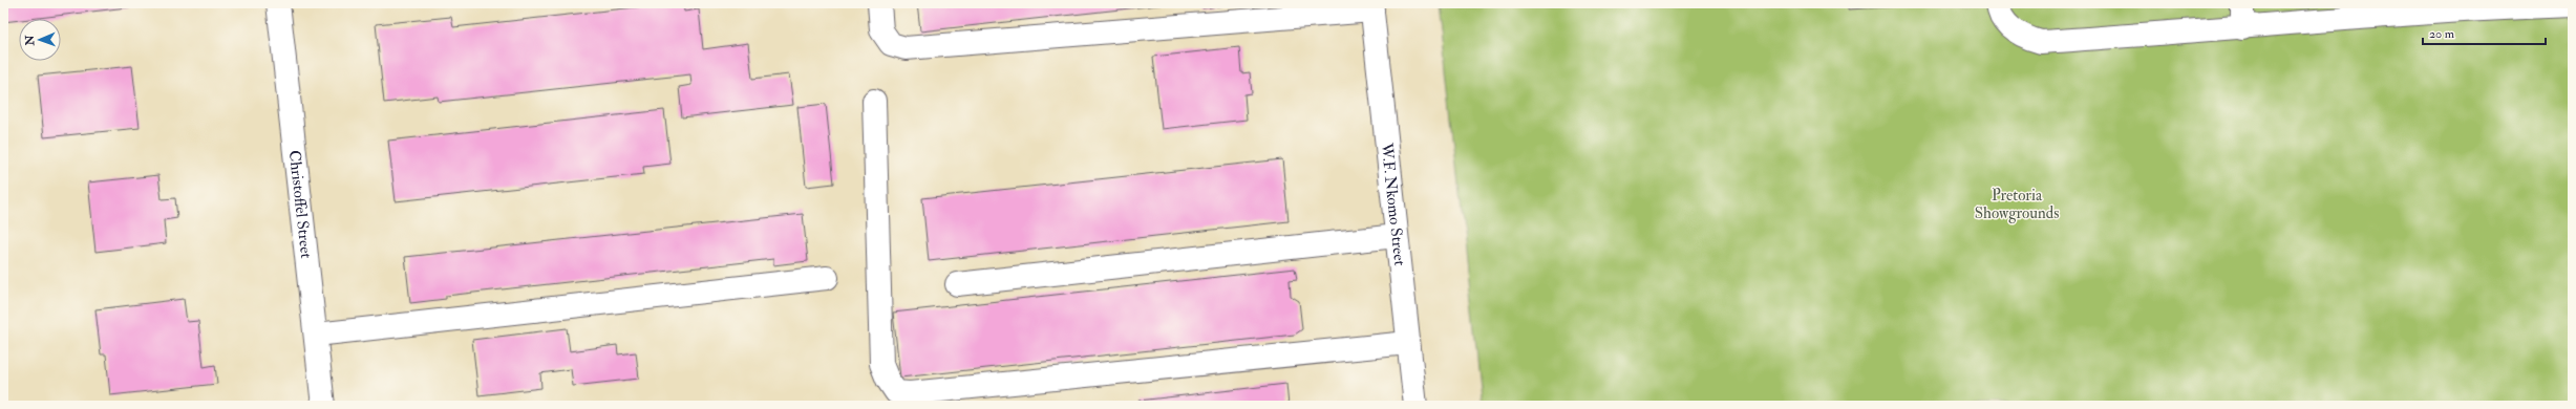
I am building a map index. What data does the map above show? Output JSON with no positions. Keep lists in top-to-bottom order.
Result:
{
  "streets": {
    "street": ["Christoffel Street", "W.F. Nkomo Street"]
  },
  "parks": ["Pretoria Showgrounds"],
  "scale_bar": "20 m",
  "north": "left"
}
